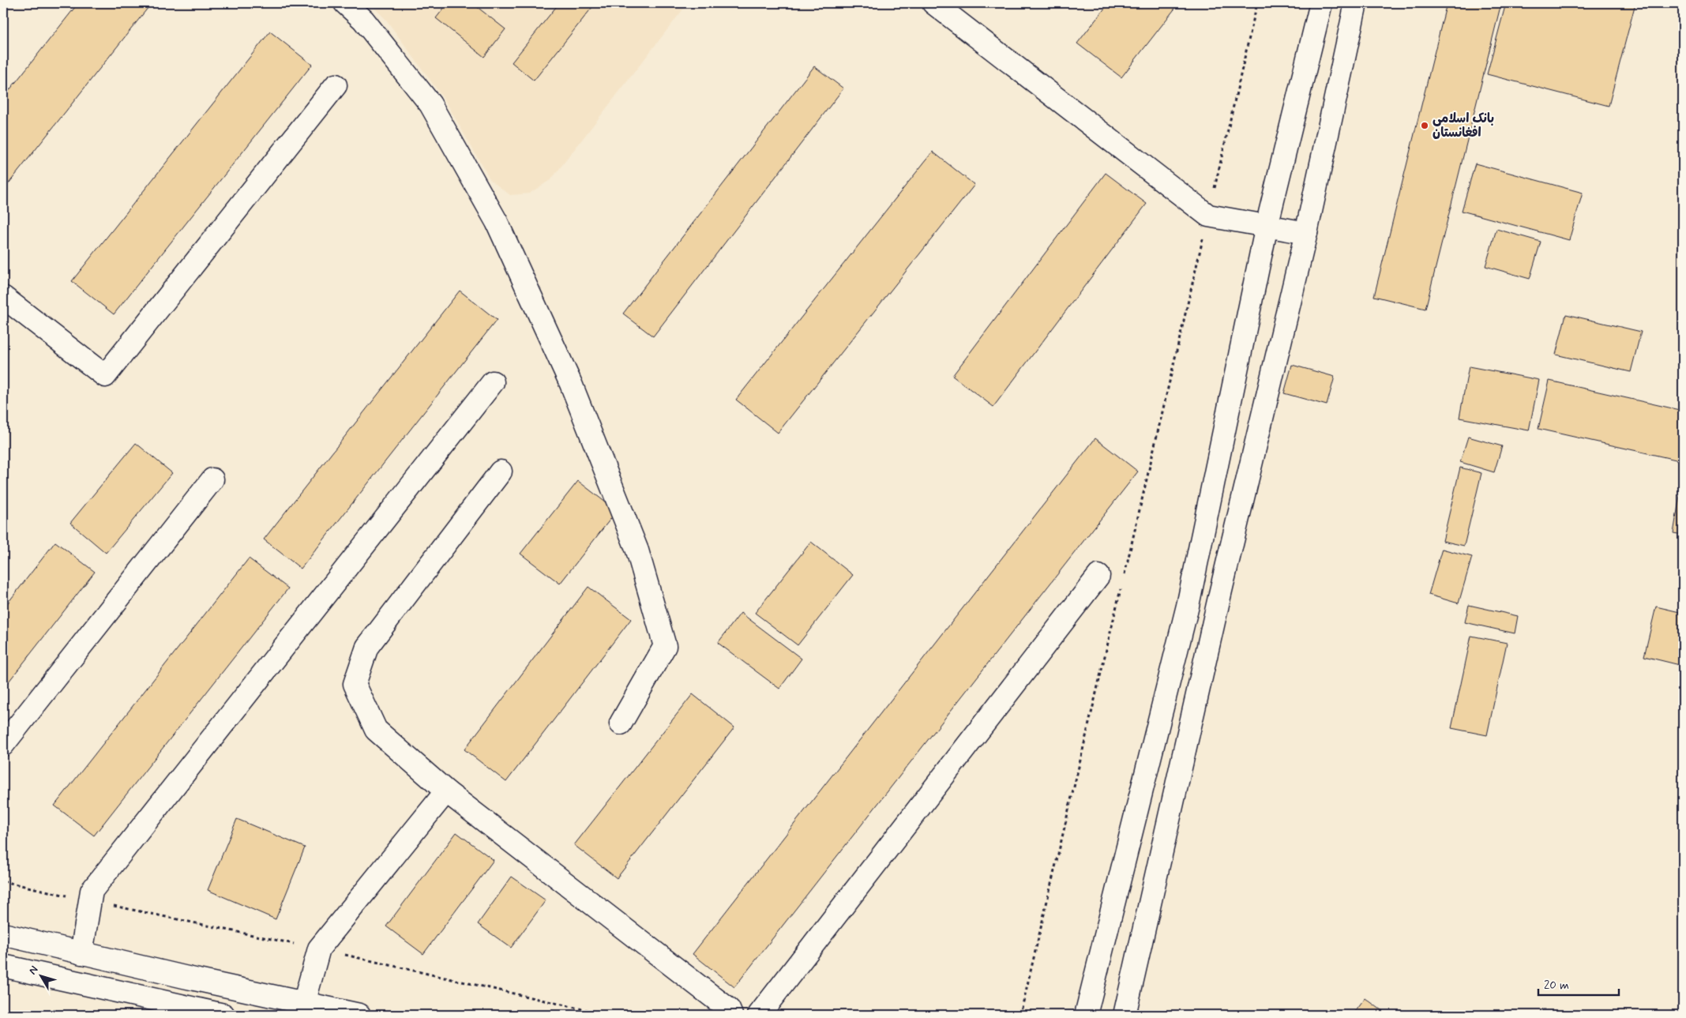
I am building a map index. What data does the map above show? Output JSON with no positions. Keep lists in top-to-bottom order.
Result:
{
  "places": ["بانک اسلامی افغانستان"],
  "scale_bar": "20 m",
  "north": "top left"
}
